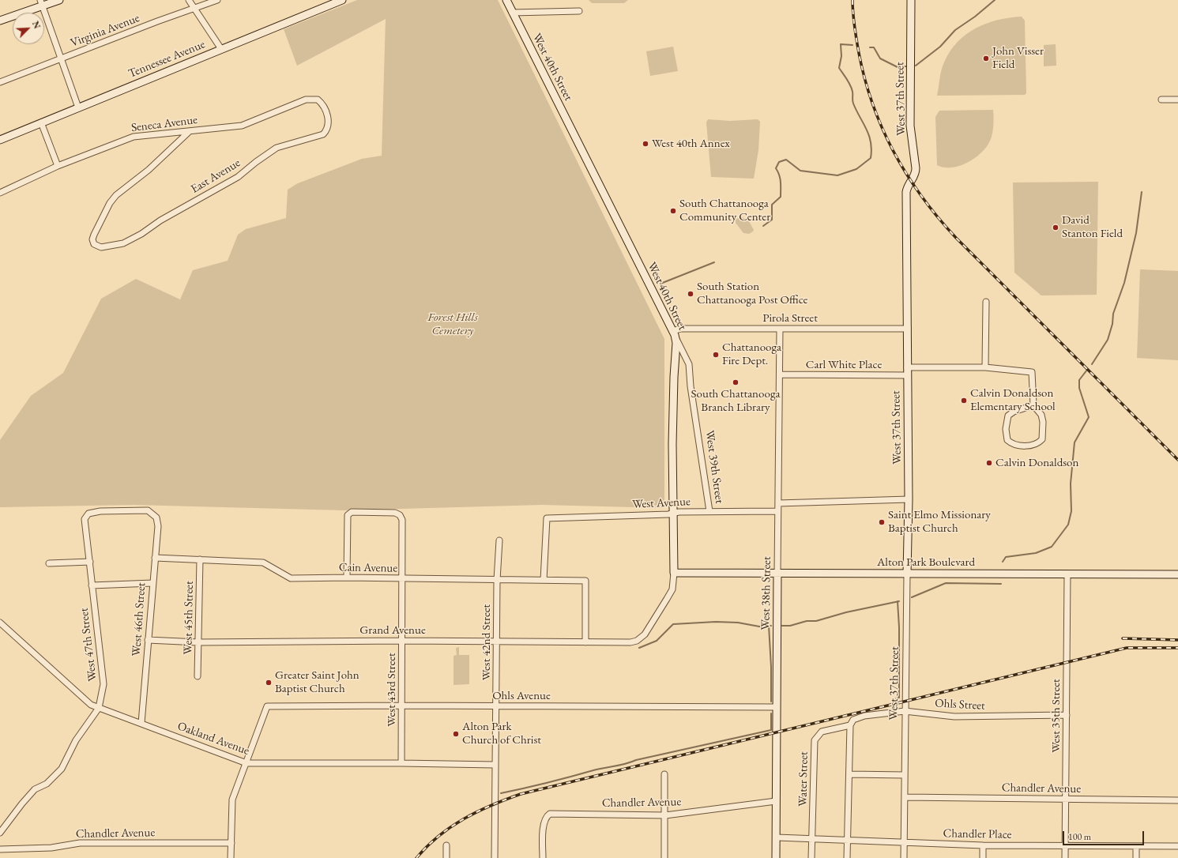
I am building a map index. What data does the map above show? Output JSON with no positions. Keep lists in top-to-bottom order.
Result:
{
  "streets": {
    "main road": [
      "Tennessee Avenue",
      "West 40th Street",
      "West 37th Street",
      "Alton Park Boulevard",
      "West 38th Street"
    ],
    "street": [
      "Virginia Avenue",
      "Seneca Avenue",
      "East Avenue",
      "Pirola Street",
      "Carl White Place",
      "West 39th Street",
      "West Avenue",
      "Cain Avenue",
      "West 45th Street",
      "West 46th Street",
      "Grand Avenue",
      "West 42nd Street",
      "West 47th Street",
      "West 43rd Street",
      "Ohls Avenue",
      "Ohls Street",
      "West 35th Street",
      "Oakland Avenue",
      "Water Street",
      "Chandler Avenue",
      "Chandler Place"
    ]
  },
  "crossings": [
    ["West 40th Street", "Pirola Street"],
    ["West 40th Street", "West 39th Street"],
    ["West 40th Street", "West Avenue"],
    ["West 40th Street", "Alton Park Boulevard"],
    ["West 40th Street", "Grand Avenue"],
    ["West 37th Street", "Pirola Street"],
    ["West 37th Street", "Carl White Place"],
    ["West 37th Street", "Alton Park Boulevard"],
    ["West 37th Street", "Ohls Street"],
    ["West 37th Street", "Chandler Avenue"],
    ["West 37th Street", "Chandler Place"],
    ["Seneca Avenue", "East Avenue"],
    ["Pirola Street", "West 39th Street"],
    ["Pirola Street", "West 38th Street"],
    ["Carl White Place", "West 38th Street"],
    ["West 39th Street", "West Avenue"],
    ["West Avenue", "Cain Avenue"],
    ["West Avenue", "West 38th Street"],
    ["Alton Park Boulevard", "West 38th Street"],
    ["Alton Park Boulevard", "West 35th Street"],
    ["Cain Avenue", "West 45th Street"],
    ["Cain Avenue", "West 46th Street"],
    ["Cain Avenue", "Grand Avenue"],
    ["Cain Avenue", "West 42nd Street"],
    ["Cain Avenue", "West 43rd Street"],
    ["West 38th Street", "Ohls Avenue"],
    ["West 38th Street", "Chandler Avenue"],
    ["West 38th Street", "Chandler Place"],
    ["West 45th Street", "Grand Avenue"],
    ["West 46th Street", "Grand Avenue"],
    ["West 46th Street", "West 47th Street"],
    ["West 46th Street", "Oakland Avenue"],
    ["Grand Avenue", "West 42nd Street"],
    ["Grand Avenue", "West 43rd Street"],
    ["West 42nd Street", "Ohls Avenue"],
    ["West 42nd Street", "Oakland Avenue"],
    ["West 47th Street", "Oakland Avenue"],
    ["West 43rd Street", "Ohls Avenue"],
    ["West 43rd Street", "Oakland Avenue"],
    ["Ohls Avenue", "Oakland Avenue"],
    ["Ohls Street", "West 35th Street"],
    ["Ohls Street", "Water Street"],
    ["West 35th Street", "Chandler Avenue"],
    ["West 35th Street", "Chandler Place"],
    ["Water Street", "Chandler Place"]
  ],
  "parks": ["Forest Hills Cemetery"],
  "places": [
    "John Visser Field",
    "West 40th Annex",
    "South Chattanooga Community Center",
    "David Stanton Field",
    "South Station Chattanooga Post Office",
    "Chattanooga Fire Dept.",
    "South Chattanooga Branch Library",
    "Calvin Donaldson Elementary School",
    "Calvin Donaldson",
    "Saint Elmo Missionary Baptist Church",
    "Greater Saint John Baptist Church",
    "Alton Park Church of Christ"
  ],
  "scale_bar": "100 m",
  "north": "top right"
}
